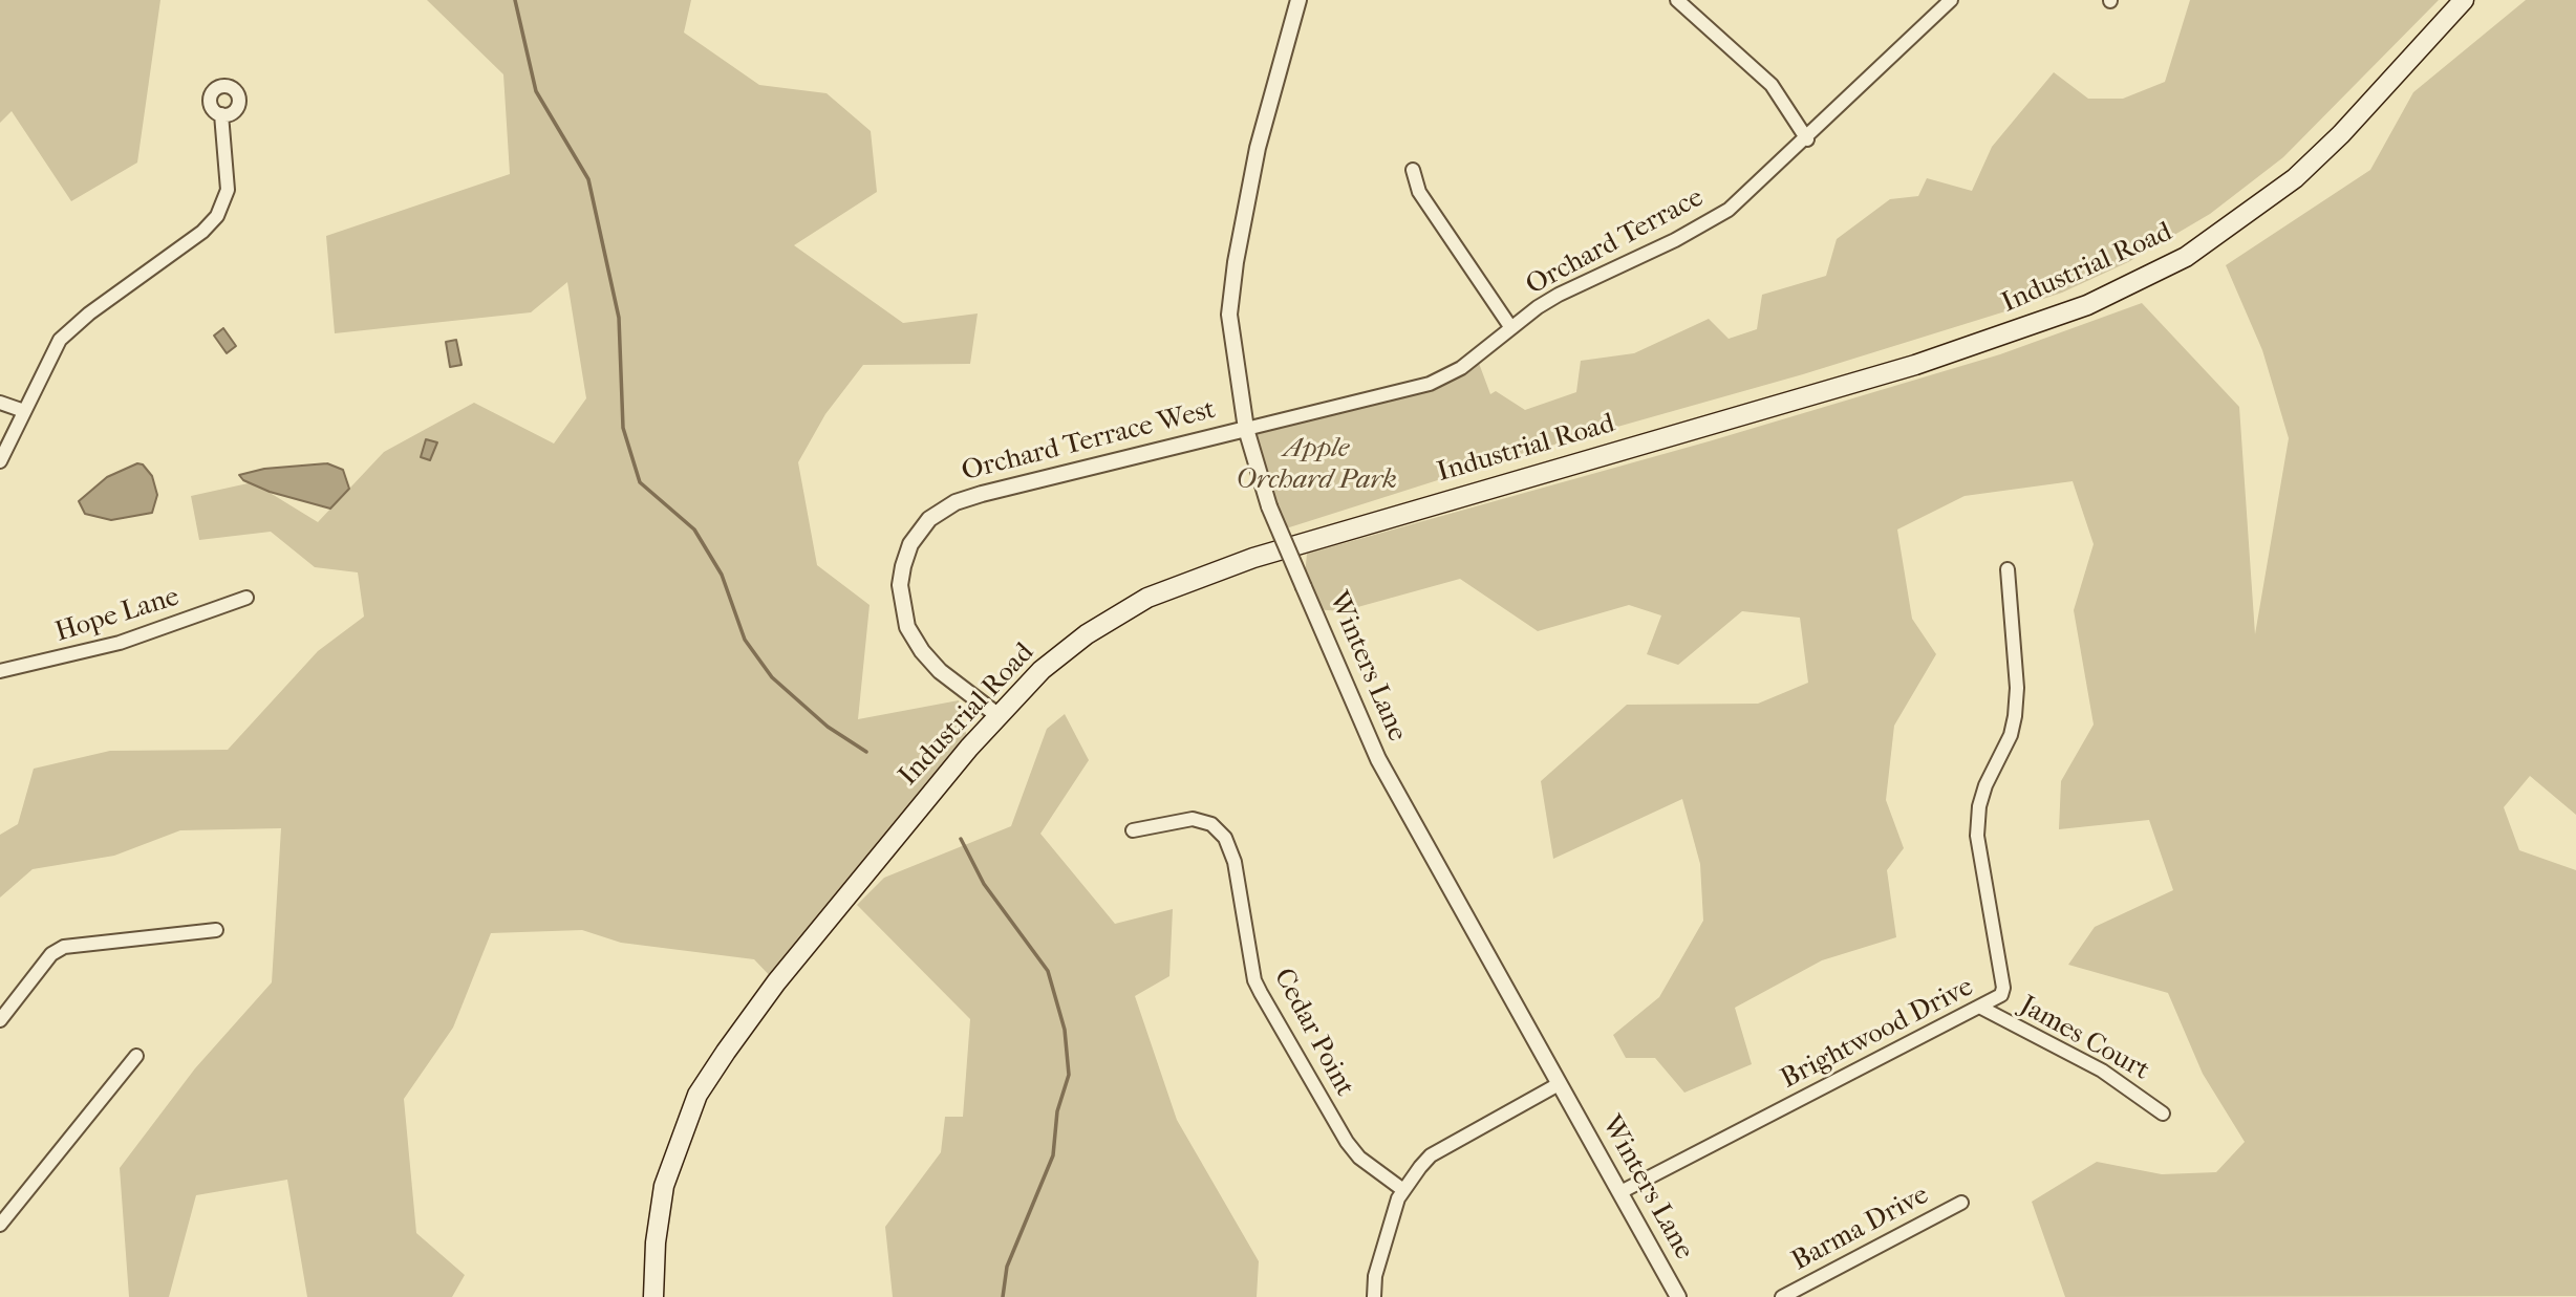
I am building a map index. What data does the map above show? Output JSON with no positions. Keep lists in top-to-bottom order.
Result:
{
  "streets": {
    "main road": ["Industrial Road"],
    "street": [
      "Orchard Terrace",
      "Orchard Terrace West",
      "Hope Lane",
      "Winters Lane",
      "Cedar Point",
      "Brightwood Drive",
      "James Court",
      "Barma Drive"
    ]
  },
  "crossings": [
    ["Orchard Terrace", "Orchard Terrace West"],
    ["Orchard Terrace", "Winters Lane"],
    ["Industrial Road", "Orchard Terrace West"],
    ["Orchard Terrace West", "Winters Lane"],
    ["Winters Lane", "Brightwood Drive"],
    ["Brightwood Drive", "James Court"]
  ],
  "parks": ["Apple Orchard Park"]
}
